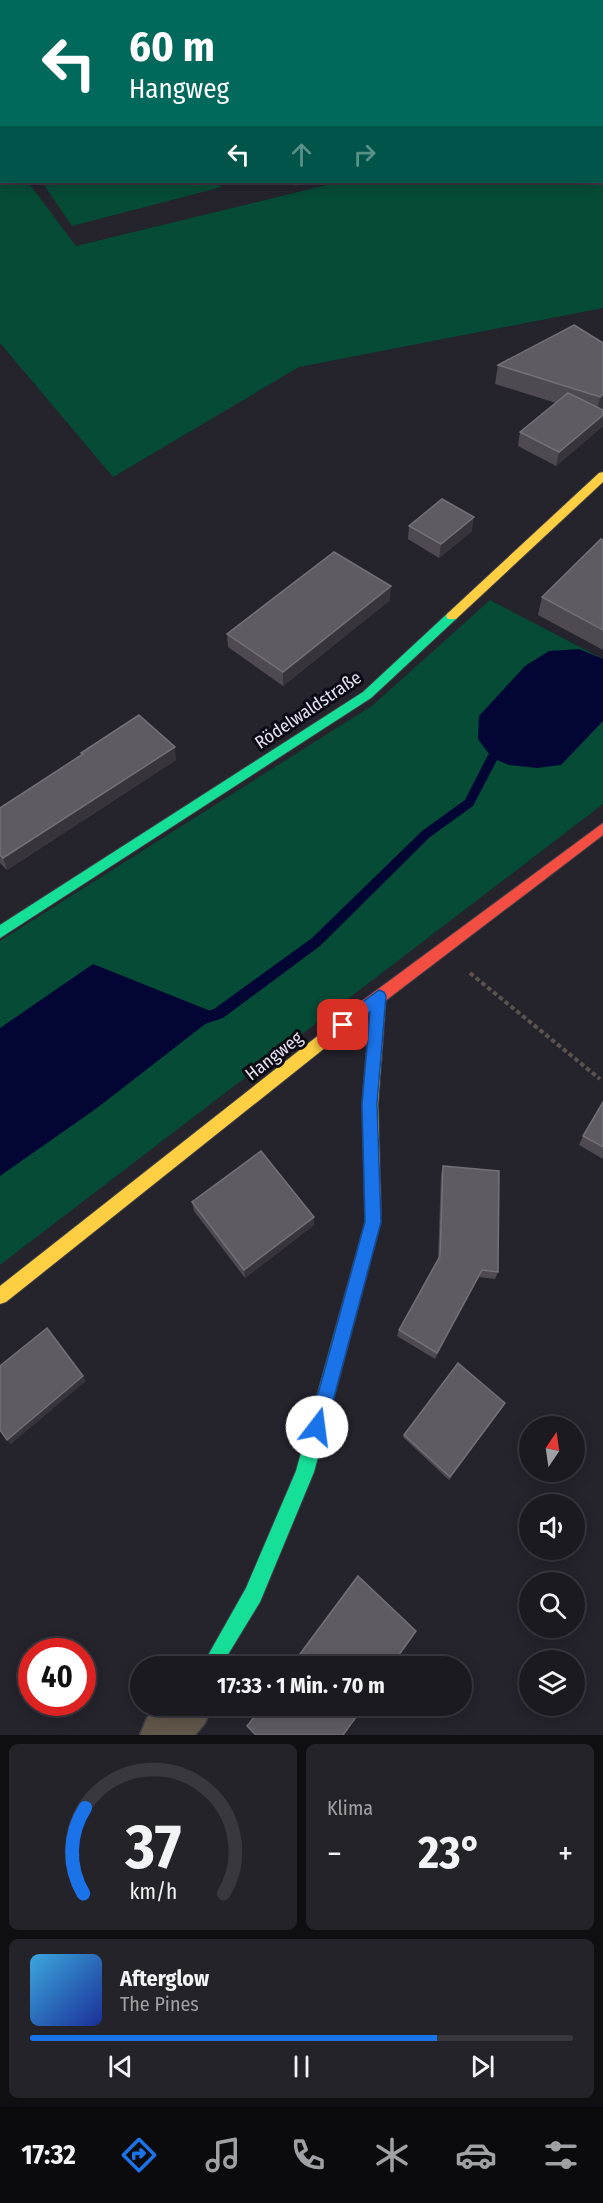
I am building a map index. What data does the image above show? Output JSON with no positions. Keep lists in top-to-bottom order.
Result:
{
  "streets": {
    "street": ["Rödelwaldstraße", "Hangweg"]
  },
  "north": "top",
  "page": {
    "turn": ["60 m", "Hangweg"],
    "limit": "40",
    "trip": "17:33 · 1 Min. · 70 m",
    "tile": "Klima",
    "heat": ["−", "23°", "+"],
    "song": ["Afterglow", "The Pines"],
    "tabs": "17:32",
    "gauge": ["37", "km/h"]
  }
}
